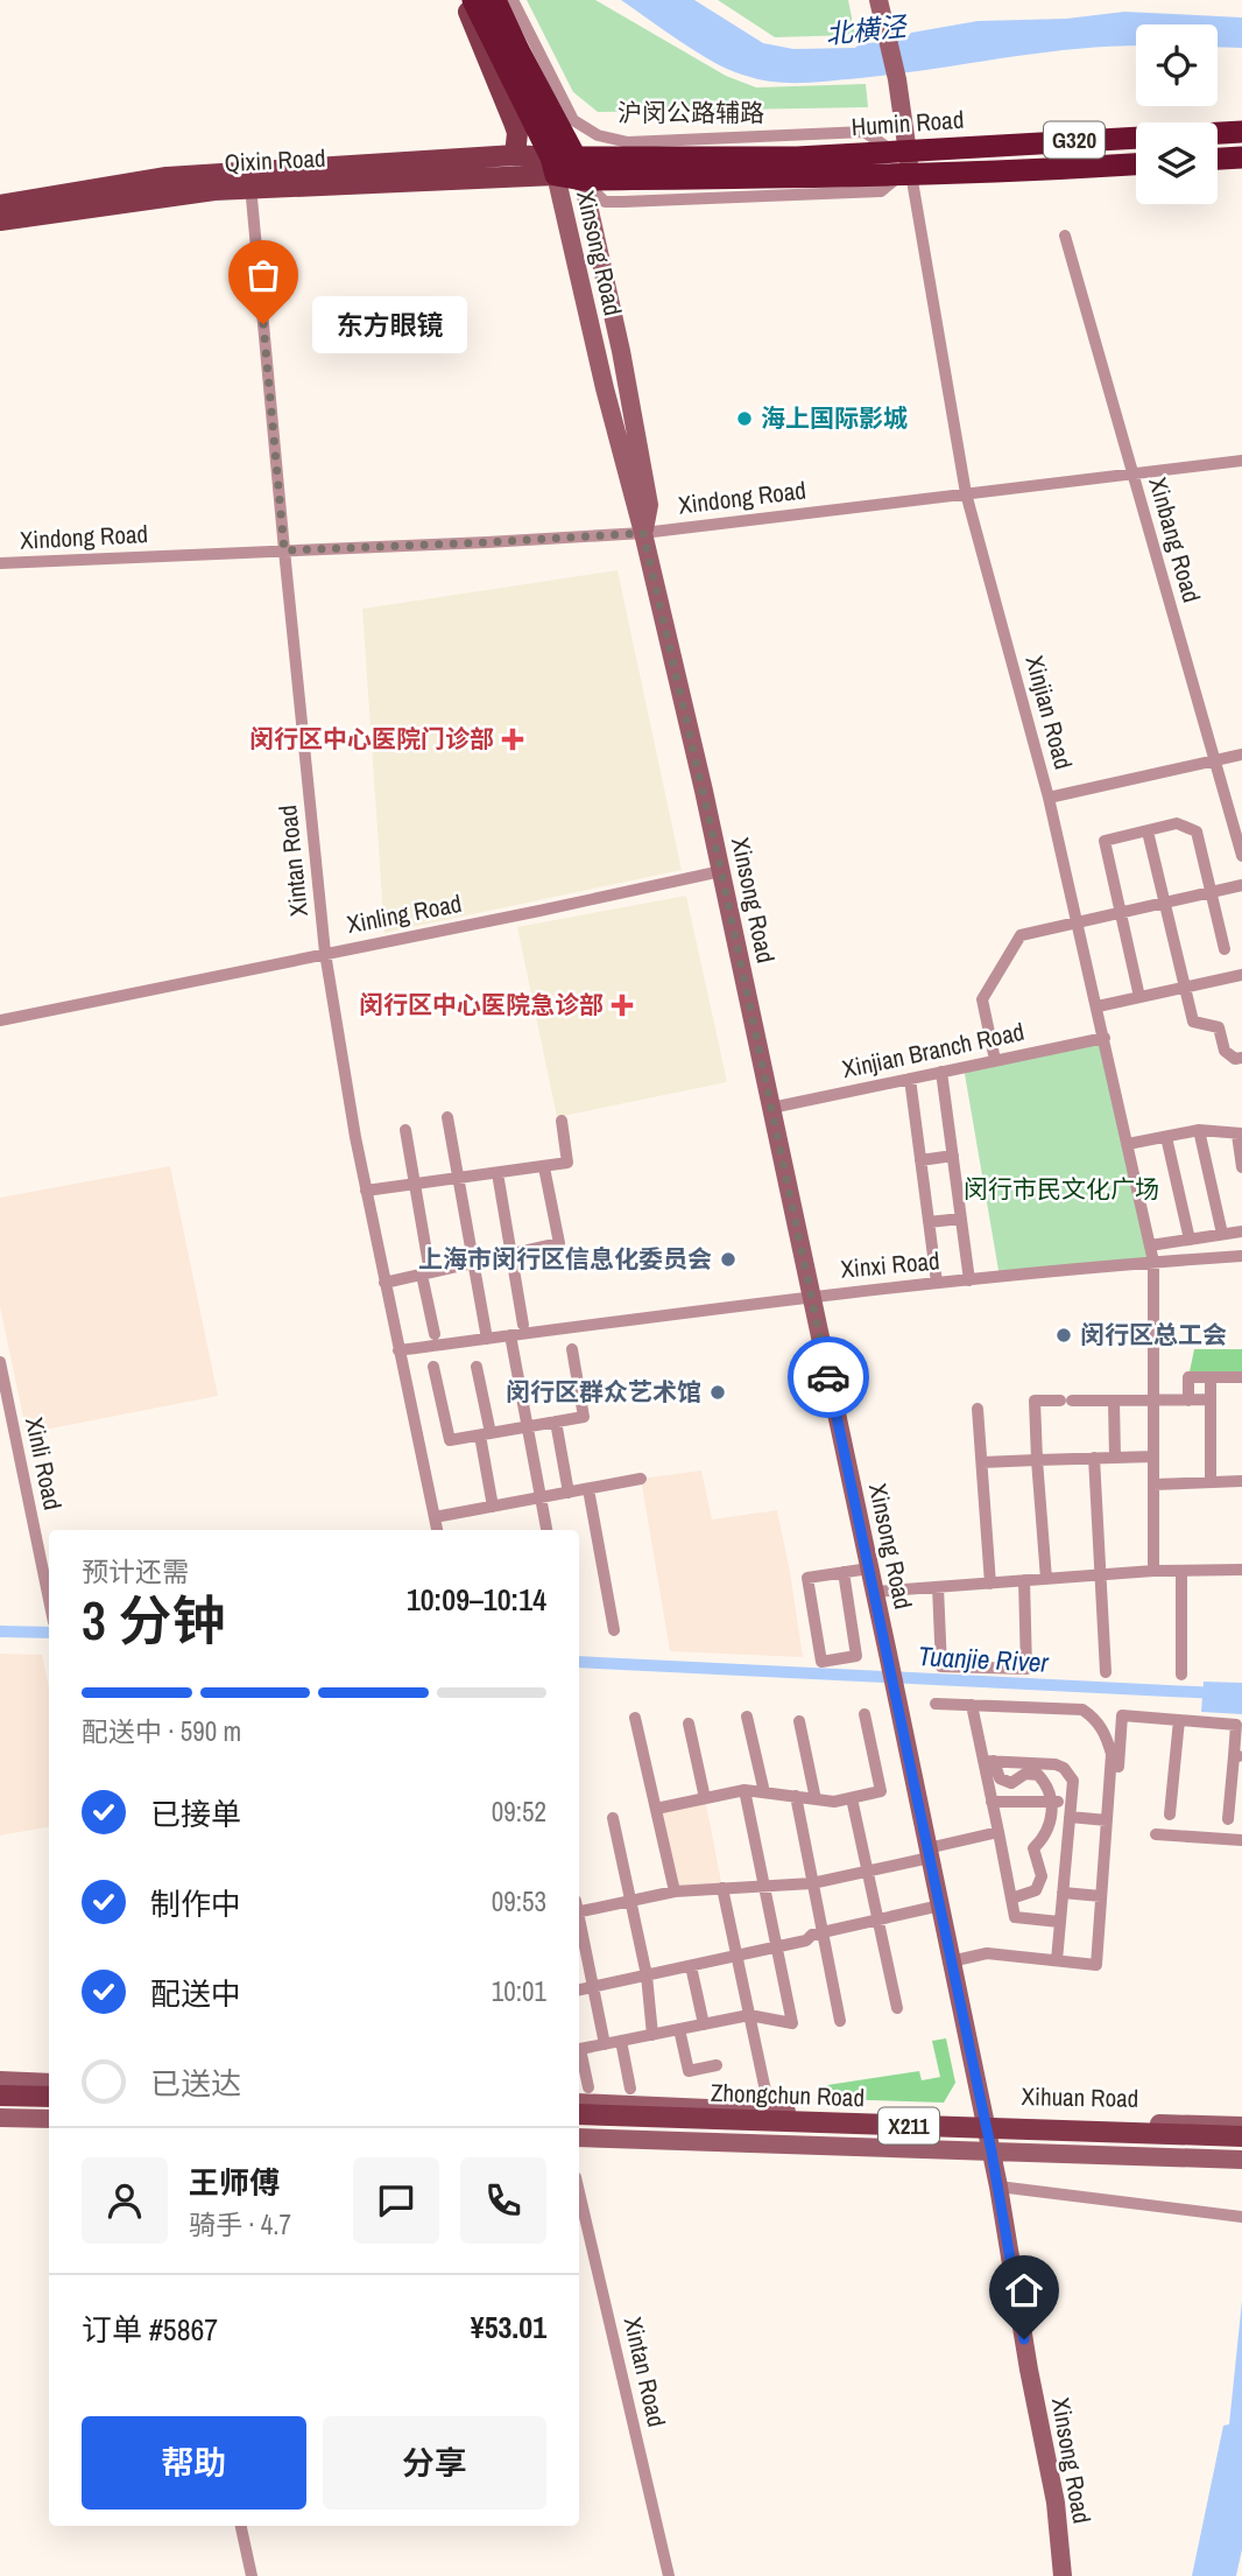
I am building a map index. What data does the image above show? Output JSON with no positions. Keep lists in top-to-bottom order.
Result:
{
  "streets": {
    "highway": ["Humin Road", "G320"],
    "main road": [
      "Qixin Road",
      "Xinsong Road",
      "Zhongchun Road",
      "Xihuan Road",
      "X211"
    ],
    "street": [
      "沪闵公路辅路",
      "Xindong Road",
      "Xinbang Road",
      "Xinjian Road",
      "Xintan Road",
      "Xinling Road",
      "Xinjian Branch Road",
      "Xinxi Road",
      "Xinli Road"
    ]
  },
  "crossings": [
    ["沪闵公路辅路", "Humin Road"],
    ["Humin Road", "Qixin Road"],
    ["Humin Road", "Xinsong Road"],
    ["Humin Road", "Xinjian Road"],
    ["Qixin Road", "Xinsong Road"],
    ["Qixin Road", "Xintan Road"],
    ["Xinsong Road", "Xindong Road"],
    ["Xinsong Road", "Xinling Road"],
    ["Xinsong Road", "Xinjian Branch Road"],
    ["Xinsong Road", "Xinxi Road"],
    ["Xinsong Road", "Xihuan Road"],
    ["Xindong Road", "Xinbang Road"],
    ["Xindong Road", "Xinjian Road"],
    ["Xindong Road", "Xintan Road"],
    ["Xinjian Road", "Xinjian Branch Road"],
    ["Xinjian Road", "Xinxi Road"],
    ["Xintan Road", "Xinling Road"],
    ["Xintan Road", "Xinxi Road"]
  ],
  "water": ["北横泾", "Tuanjie River"],
  "parks": ["闵行市民文化广场"],
  "places": {
    "other": [
      "东方眼镜",
      "海上国际影城",
      "上海市闵行区信息化委员会",
      "闵行区总工会",
      "闵行区群众艺术馆"
    ],
    "health": ["闵行区中心医院门诊部", "闵行区中心医院急诊部"]
  },
  "page": {
    "bubble": "东方眼镜",
    "heading": ["3 分钟", "预计还需", "10:09–10:14"],
    "panel": [
      "王师傅",
      "骑手 · 4.7",
      "订单 #5867",
      "¥53.01"
    ],
    "bar": "配送中 · 590 m",
    "list": [
      ["已接单", "09:52"],
      ["制作中", "09:53"],
      ["配送中", "10:01"],
      "已送达"
    ],
    "buttons": ["帮助", "分享"]
  }
}
